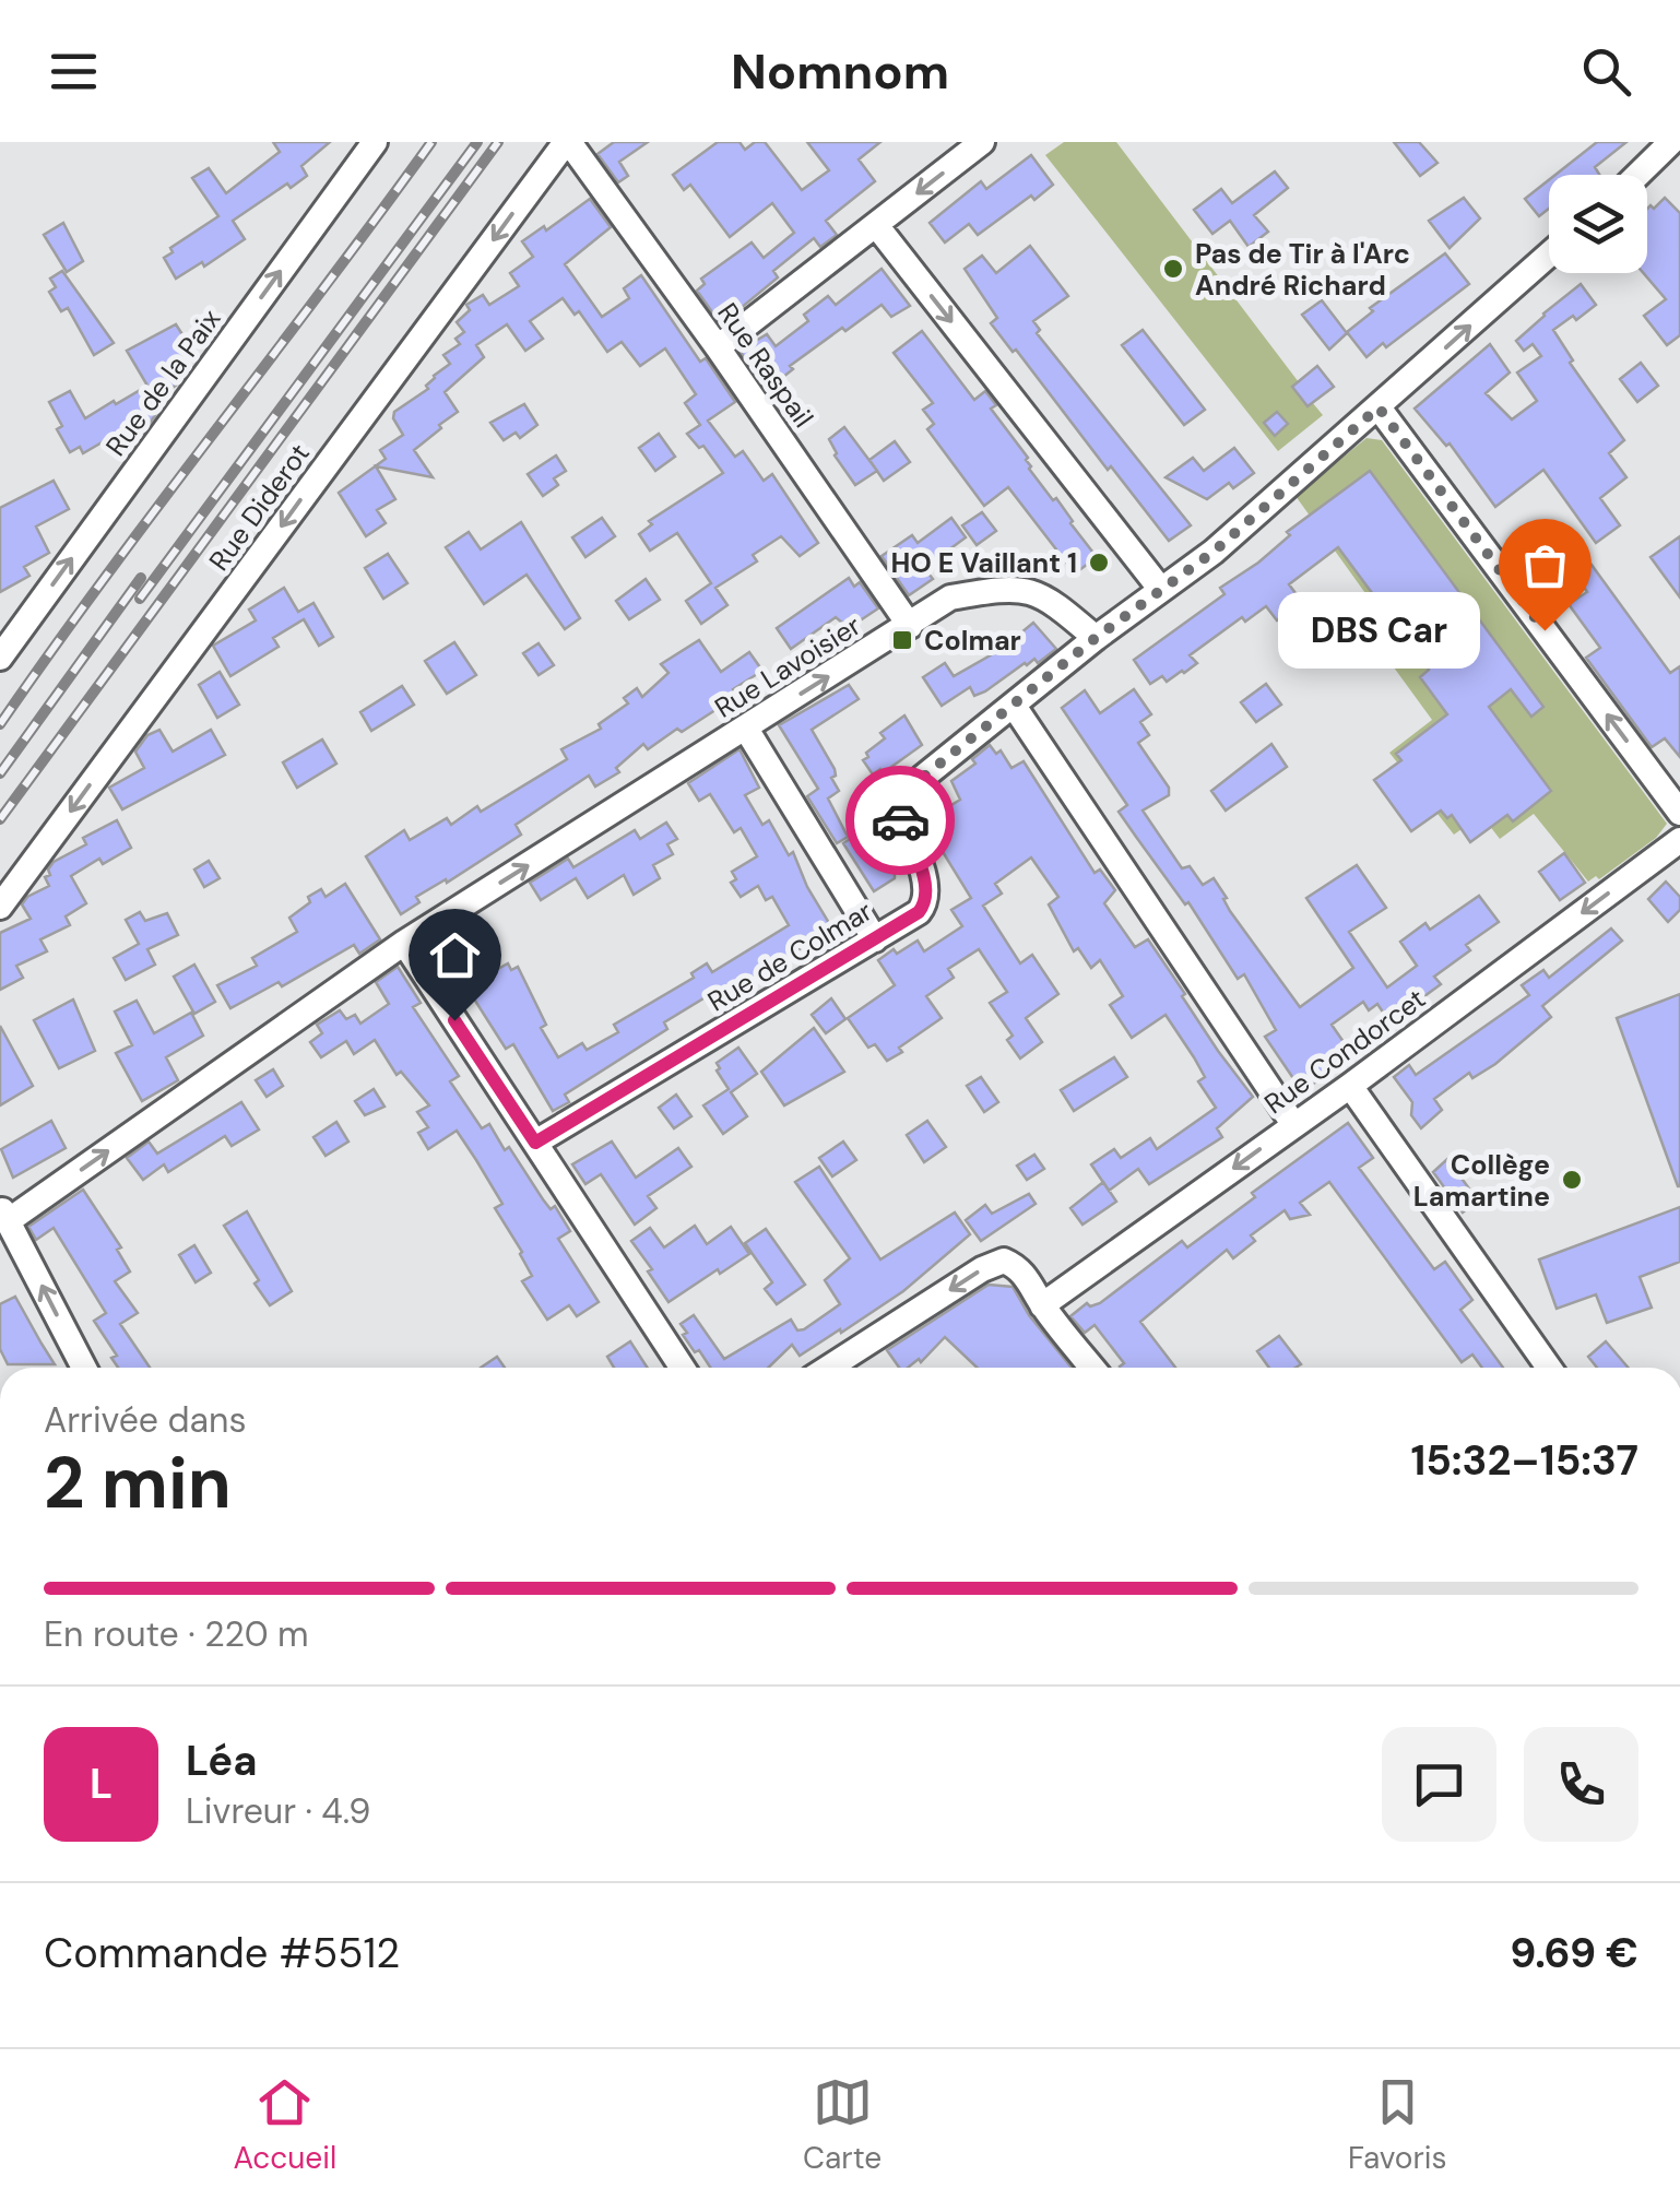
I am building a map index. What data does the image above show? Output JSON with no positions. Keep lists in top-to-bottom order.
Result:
{
  "streets": {
    "street": [
      "Rue Raspail",
      "Rue de la Paix",
      "Rue Diderot",
      "Rue Lavoisier",
      "Rue de Colmar",
      "Rue Condorcet"
    ]
  },
  "crossings": [
    ["Rue Raspail", "Rue Diderot"],
    ["Rue Raspail", "Rue Lavoisier"],
    ["Rue Lavoisier", "Rue de Colmar"]
  ],
  "one_way": [
    "Rue de la Paix",
    "Rue Diderot",
    "Rue Lavoisier",
    "Rue Condorcet"
  ],
  "places": {
    "other": [
      "Pas de Tir à l'Arc André Richard",
      "HO E Vaillant 1",
      "DBS Car",
      "Collège Lamartine"
    ],
    "transit": ["Colmar"]
  },
  "page": {
    "header": "Nomnom",
    "bubble": "DBS Car",
    "heading": ["2 min", "Arrivée dans", "15:32–15:37"],
    "panel": [
      "Léa",
      "Livreur · 4.9",
      "Commande #5512",
      "9.69 €"
    ],
    "bar": "En route · 220 m",
    "round": "L",
    "tabs": ["Accueil", "Carte", "Favoris"]
  }
}
